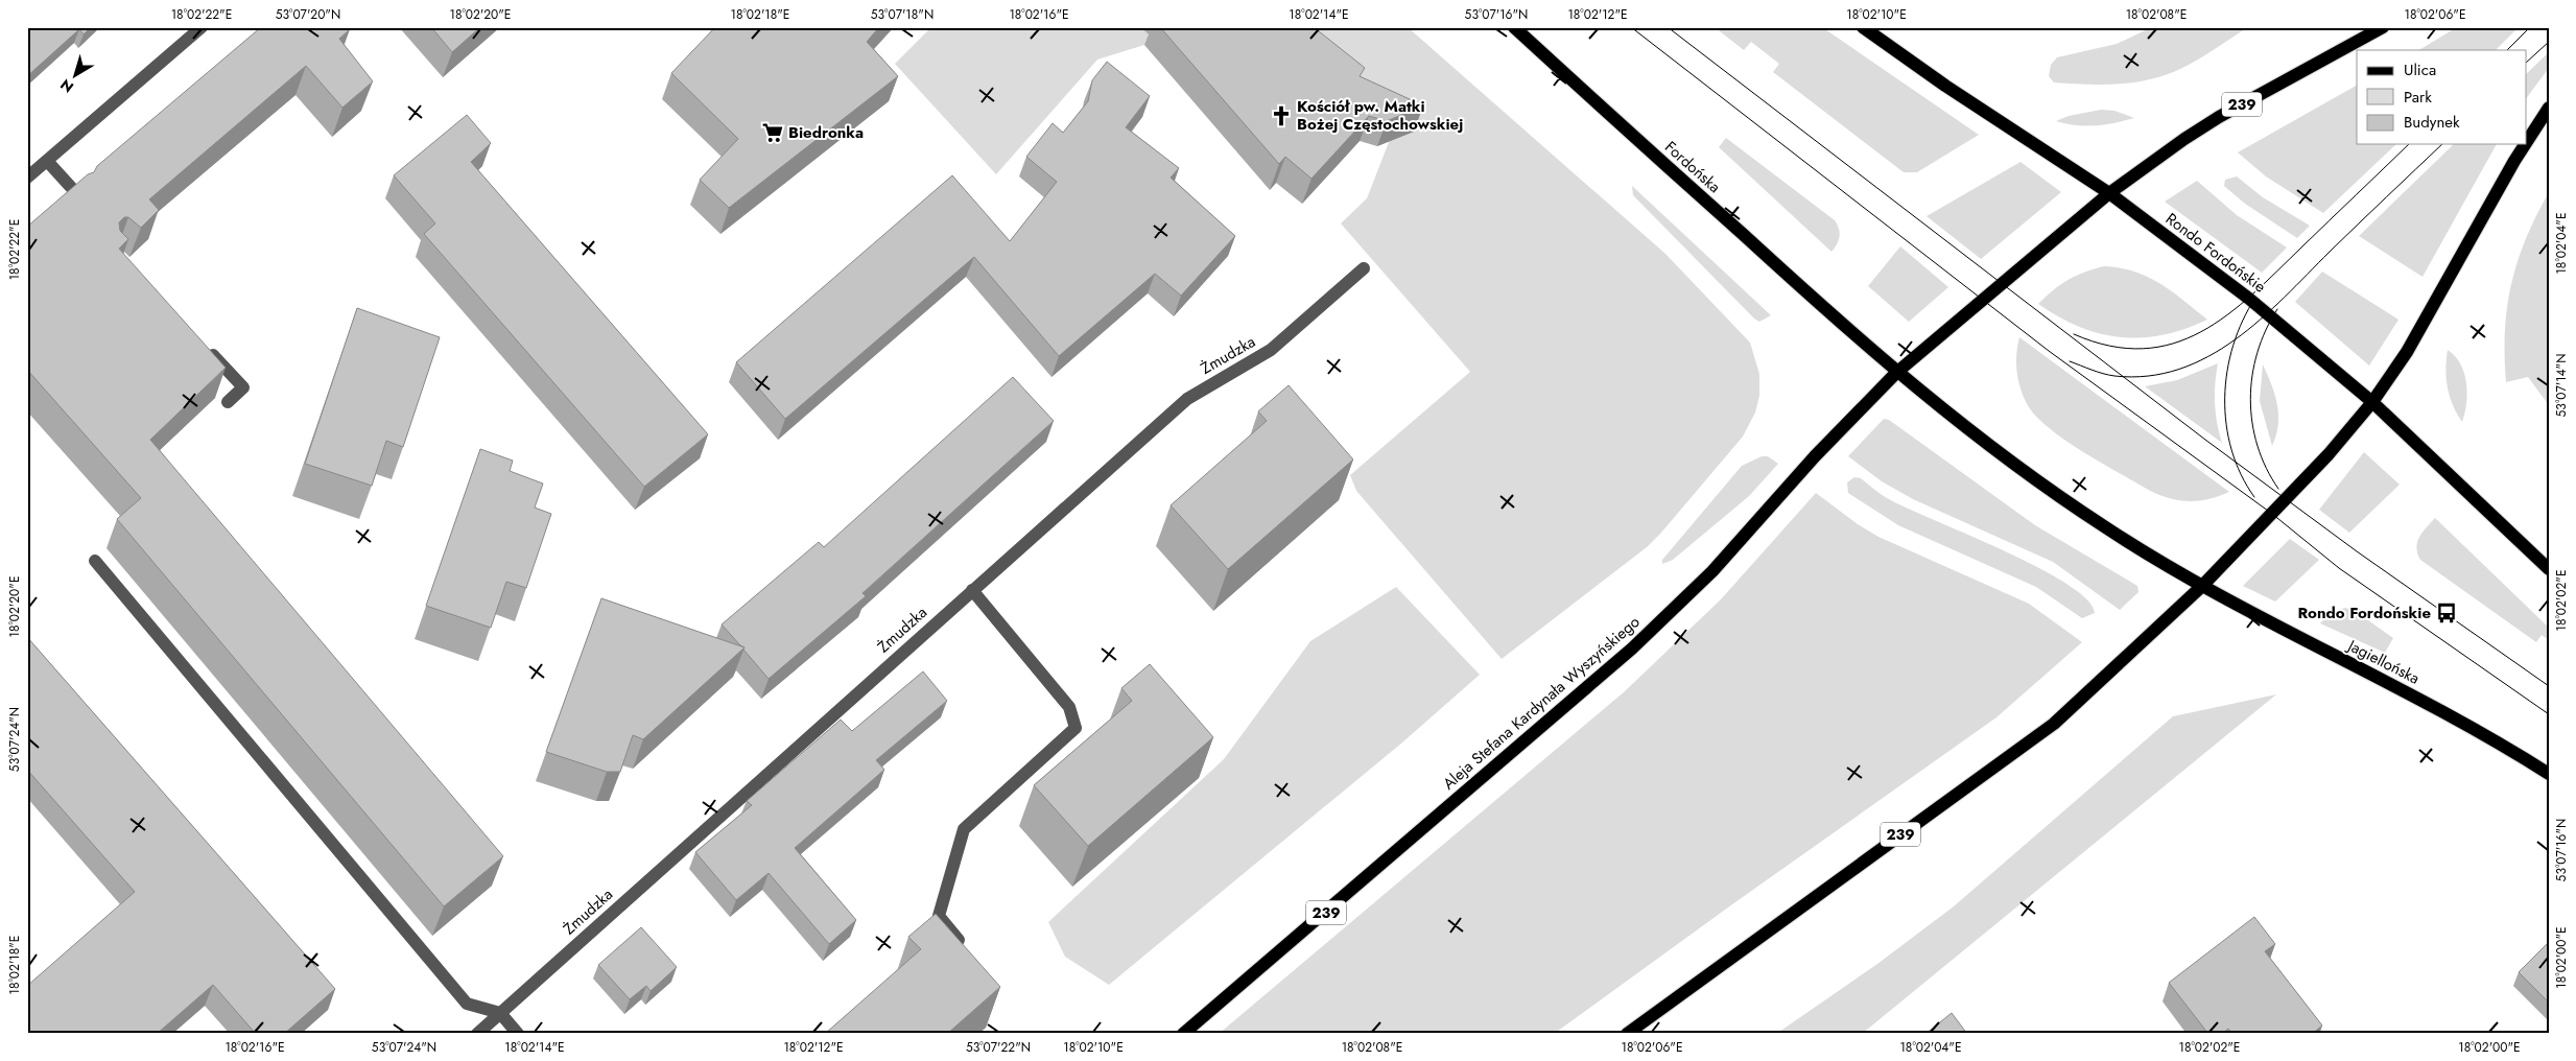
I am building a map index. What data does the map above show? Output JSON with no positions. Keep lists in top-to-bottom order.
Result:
{
  "streets": {
    "main road": [
      "239",
      "Fordońska",
      "Rondo Fordońskie",
      "Jagiellońska",
      "Aleja Stefana Kardynała Wyszyńskiego"
    ],
    "street": ["Żmudzka"]
  },
  "crossings": [
    ["239", "Fordońska"],
    ["239", "Rondo Fordońskie"],
    ["239", "Jagiellońska"],
    ["239", "Aleja Stefana Kardynała Wyszyńskiego"],
    ["Fordońska", "Aleja Stefana Kardynała Wyszyńskiego"]
  ],
  "places": {
    "church": ["Kościół pw. Matki Bożej Częstochowskiej"],
    "supermarket": ["Biedronka"],
    "bus stop": ["Rondo Fordońskie"]
  },
  "legend": ["Ulica", "Park", "Budynek"],
  "north": "bottom left",
  "coordinates": [
    "18°02'22\"E",
    "53°07'20\"N",
    "18°02'20\"E",
    "18°02'18\"E",
    "53°07'18\"N",
    "18°02'16\"E",
    "18°02'14\"E",
    "53°07'16\"N",
    "18°02'12\"E",
    "18°02'10\"E",
    "18°02'08\"E",
    "18°02'06\"E",
    "18°02'04\"E",
    "53°07'14\"N",
    "18°02'02\"E",
    "53°07'24\"N",
    "18°02'00\"E",
    "53°07'22\"N"
  ]
}
